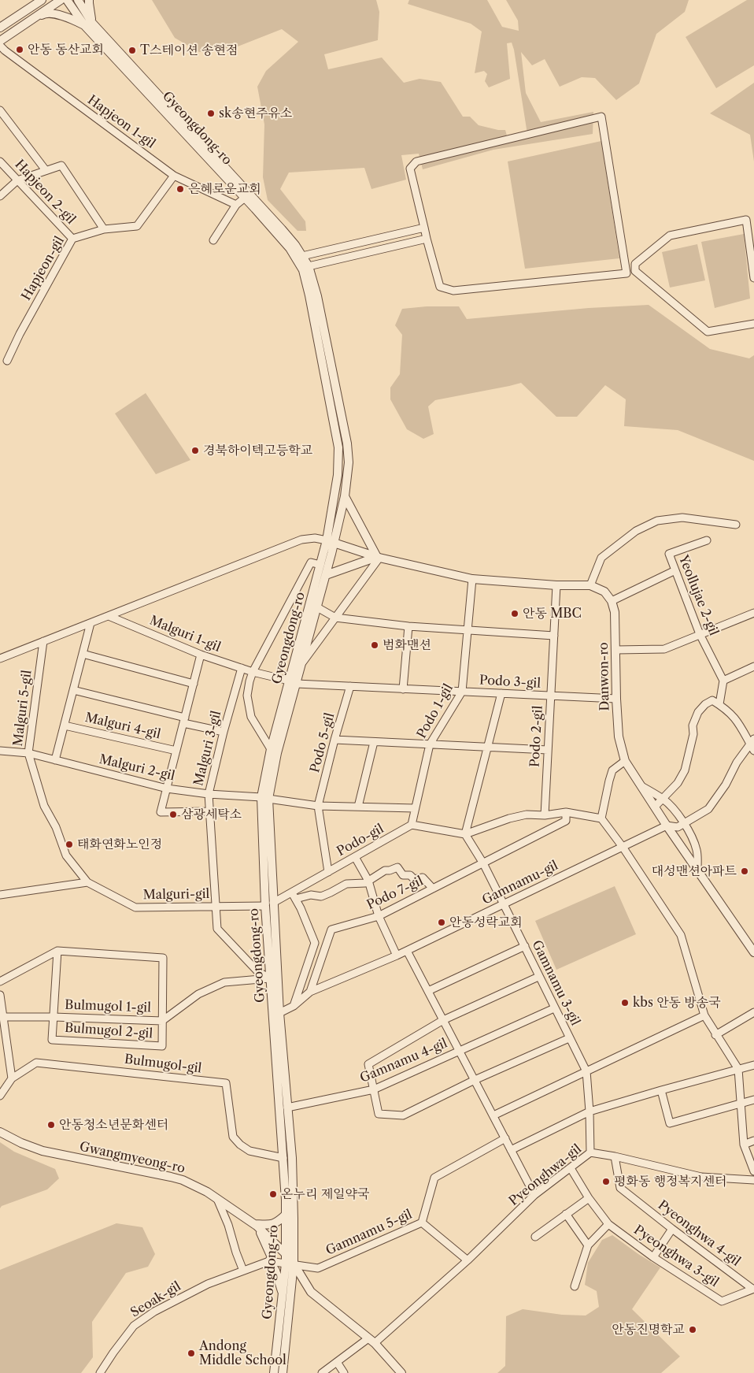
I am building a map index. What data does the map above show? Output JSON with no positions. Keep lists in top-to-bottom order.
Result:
{
  "streets": {
    "street": [
      "Hapjeon 1-gil",
      "Gyeongdong-ro",
      "Hapjeon 2-gil",
      "Hapjeon-gil",
      "Yeollujae 2-gil",
      "Malguri 1-gil",
      "Danwon-ro",
      "Podo 3-gil",
      "Malguri 5-gil",
      "Podo 1-gil",
      "Malguri 4-gil",
      "Podo 2-gil",
      "Podo 5-gil",
      "Malguri 3-gil",
      "Malguri 2-gil",
      "Podo-gil",
      "Gamnamu-gil",
      "Podo 7-gil",
      "Malguri-gil",
      "Gamnamu 3-gil",
      "Bulmugol 1-gil",
      "Bulmugol 2-gil",
      "Gamnamu 4-gil",
      "Bulmugol-gil",
      "Gwangmyeong-ro",
      "Pyeonghwa-gil",
      "Gamnamu 5-gil",
      "Pyeonghwa 4-gil",
      "Pyeonghwa 3-gil",
      "Seoak-gil"
    ]
  },
  "crossings": [
    ["Hapjeon 1-gil", "Hapjeon-gil"],
    ["Gyeongdong-ro", "Malguri 1-gil"],
    ["Gyeongdong-ro", "Podo 3-gil"],
    ["Gyeongdong-ro", "Malguri 3-gil"],
    ["Gyeongdong-ro", "Malguri 2-gil"],
    ["Gyeongdong-ro", "Podo-gil"],
    ["Gyeongdong-ro", "Gamnamu-gil"],
    ["Gyeongdong-ro", "Malguri-gil"],
    ["Gyeongdong-ro", "Bulmugol 1-gil"],
    ["Gyeongdong-ro", "Gamnamu 4-gil"],
    ["Gyeongdong-ro", "Bulmugol-gil"],
    ["Gyeongdong-ro", "Gwangmyeong-ro"],
    ["Gyeongdong-ro", "Gamnamu 5-gil"],
    ["Gyeongdong-ro", "Seoak-gil"],
    ["Hapjeon 2-gil", "Hapjeon-gil"],
    ["Malguri 1-gil", "Podo 3-gil"],
    ["Malguri 1-gil", "Malguri 3-gil"],
    ["Danwon-ro", "Podo 3-gil"],
    ["Danwon-ro", "Gamnamu-gil"],
    ["Podo 3-gil", "Podo 1-gil"],
    ["Podo 3-gil", "Podo 2-gil"],
    ["Podo 3-gil", "Podo 5-gil"],
    ["Malguri 5-gil", "Malguri 2-gil"],
    ["Malguri 5-gil", "Malguri-gil"],
    ["Podo 1-gil", "Podo-gil"],
    ["Malguri 4-gil", "Malguri 3-gil"],
    ["Podo 5-gil", "Malguri 2-gil"],
    ["Podo 5-gil", "Podo-gil"],
    ["Malguri 3-gil", "Malguri 2-gil"],
    ["Malguri 3-gil", "Malguri-gil"],
    ["Malguri 3-gil", "Bulmugol 1-gil"],
    ["Podo-gil", "Malguri-gil"],
    ["Gamnamu-gil", "Podo 7-gil"],
    ["Gamnamu-gil", "Gamnamu 3-gil"],
    ["Gamnamu 3-gil", "Gamnamu 4-gil"],
    ["Gamnamu 3-gil", "Pyeonghwa-gil"],
    ["Bulmugol 1-gil", "Bulmugol 2-gil"],
    ["Gwangmyeong-ro", "Pyeonghwa-gil"],
    ["Gwangmyeong-ro", "Gamnamu 5-gil"],
    ["Gwangmyeong-ro", "Seoak-gil"],
    ["Pyeonghwa-gil", "Pyeonghwa 4-gil"],
    ["Pyeonghwa-gil", "Pyeonghwa 3-gil"],
    ["Gamnamu 5-gil", "Seoak-gil"],
    ["Pyeonghwa 4-gil", "Pyeonghwa 3-gil"]
  ],
  "places": [
    "안동 동산교회",
    "T스테이션 송현점",
    "sk송현주유소",
    "은혜로운교회",
    "경북하이텍고등학교",
    "안동 MBC",
    "범화맨션",
    "삼광세탁소",
    "태화연화노인정",
    "대성맨션아파트",
    "안동성락교회",
    "kbs 안동 방송국",
    "안동청소년문화센터",
    "평화동 행정복지센터",
    "온누리 제일약국",
    "안동진명학교",
    "Andong Middle School"
  ]
}
